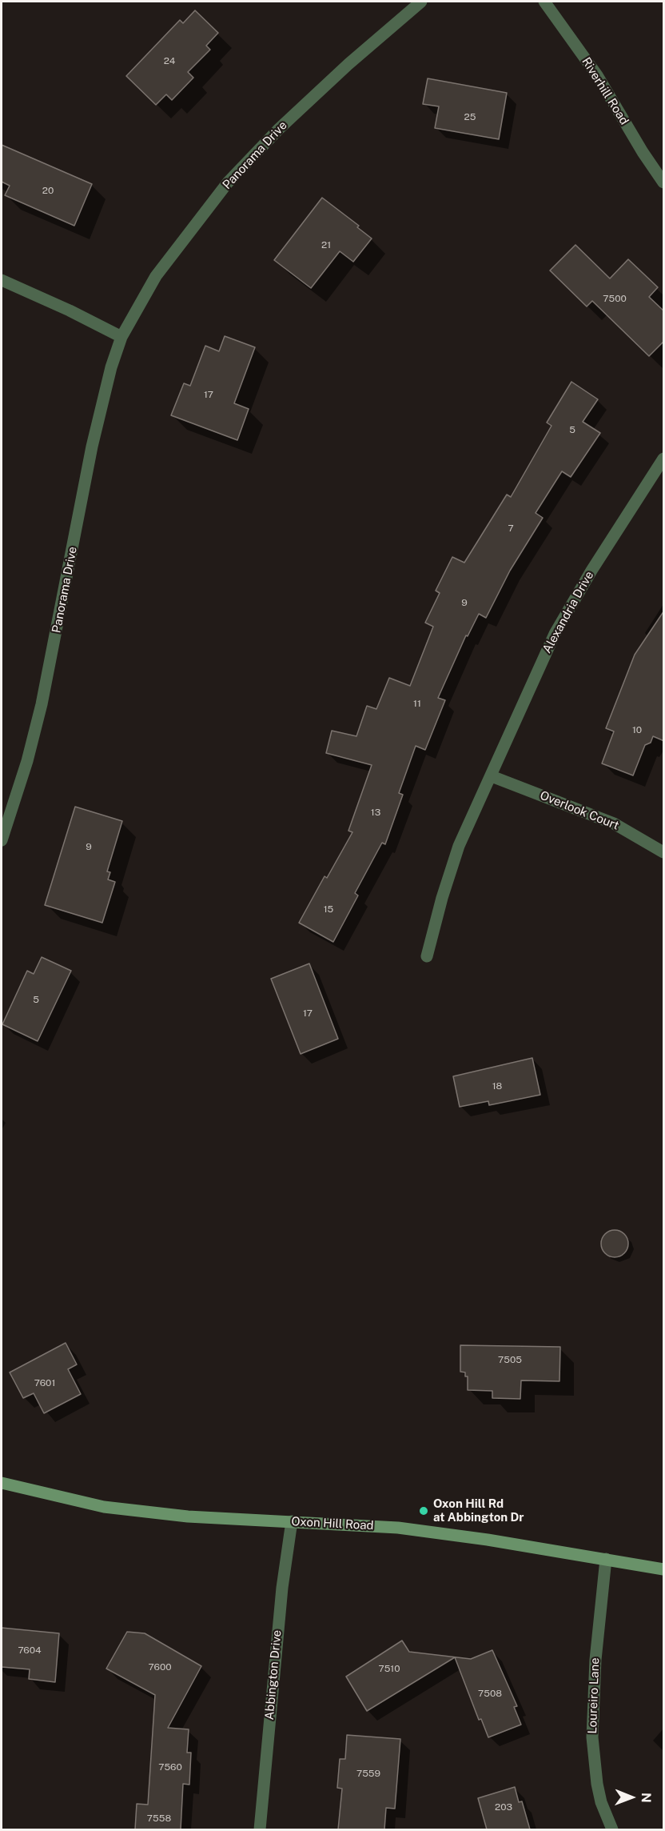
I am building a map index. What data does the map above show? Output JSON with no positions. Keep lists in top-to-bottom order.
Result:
{
  "streets": {
    "main road": ["Oxon Hill Road"],
    "street": [
      "Riverhill Road",
      "Panorama Drive",
      "Alexandria Drive",
      "Overlook Court",
      "Abbington Drive",
      "Loureiro Lane"
    ]
  },
  "crossings": [
    ["Alexandria Drive", "Overlook Court"],
    ["Oxon Hill Road", "Abbington Drive"],
    ["Oxon Hill Road", "Loureiro Lane"]
  ],
  "places": ["Oxon Hill Rd at Abbington Dr"],
  "house_numbers": [
    "24",
    "25",
    "20",
    "21",
    "7500",
    "17",
    "5",
    "7",
    "9",
    "11",
    "10",
    "13",
    "9",
    "15",
    "5",
    "17",
    "18",
    "7505",
    "7601",
    "7604",
    "7600",
    "7510",
    "7508",
    "7560",
    "7559",
    "203",
    "7558"
  ],
  "north": "right"
}
